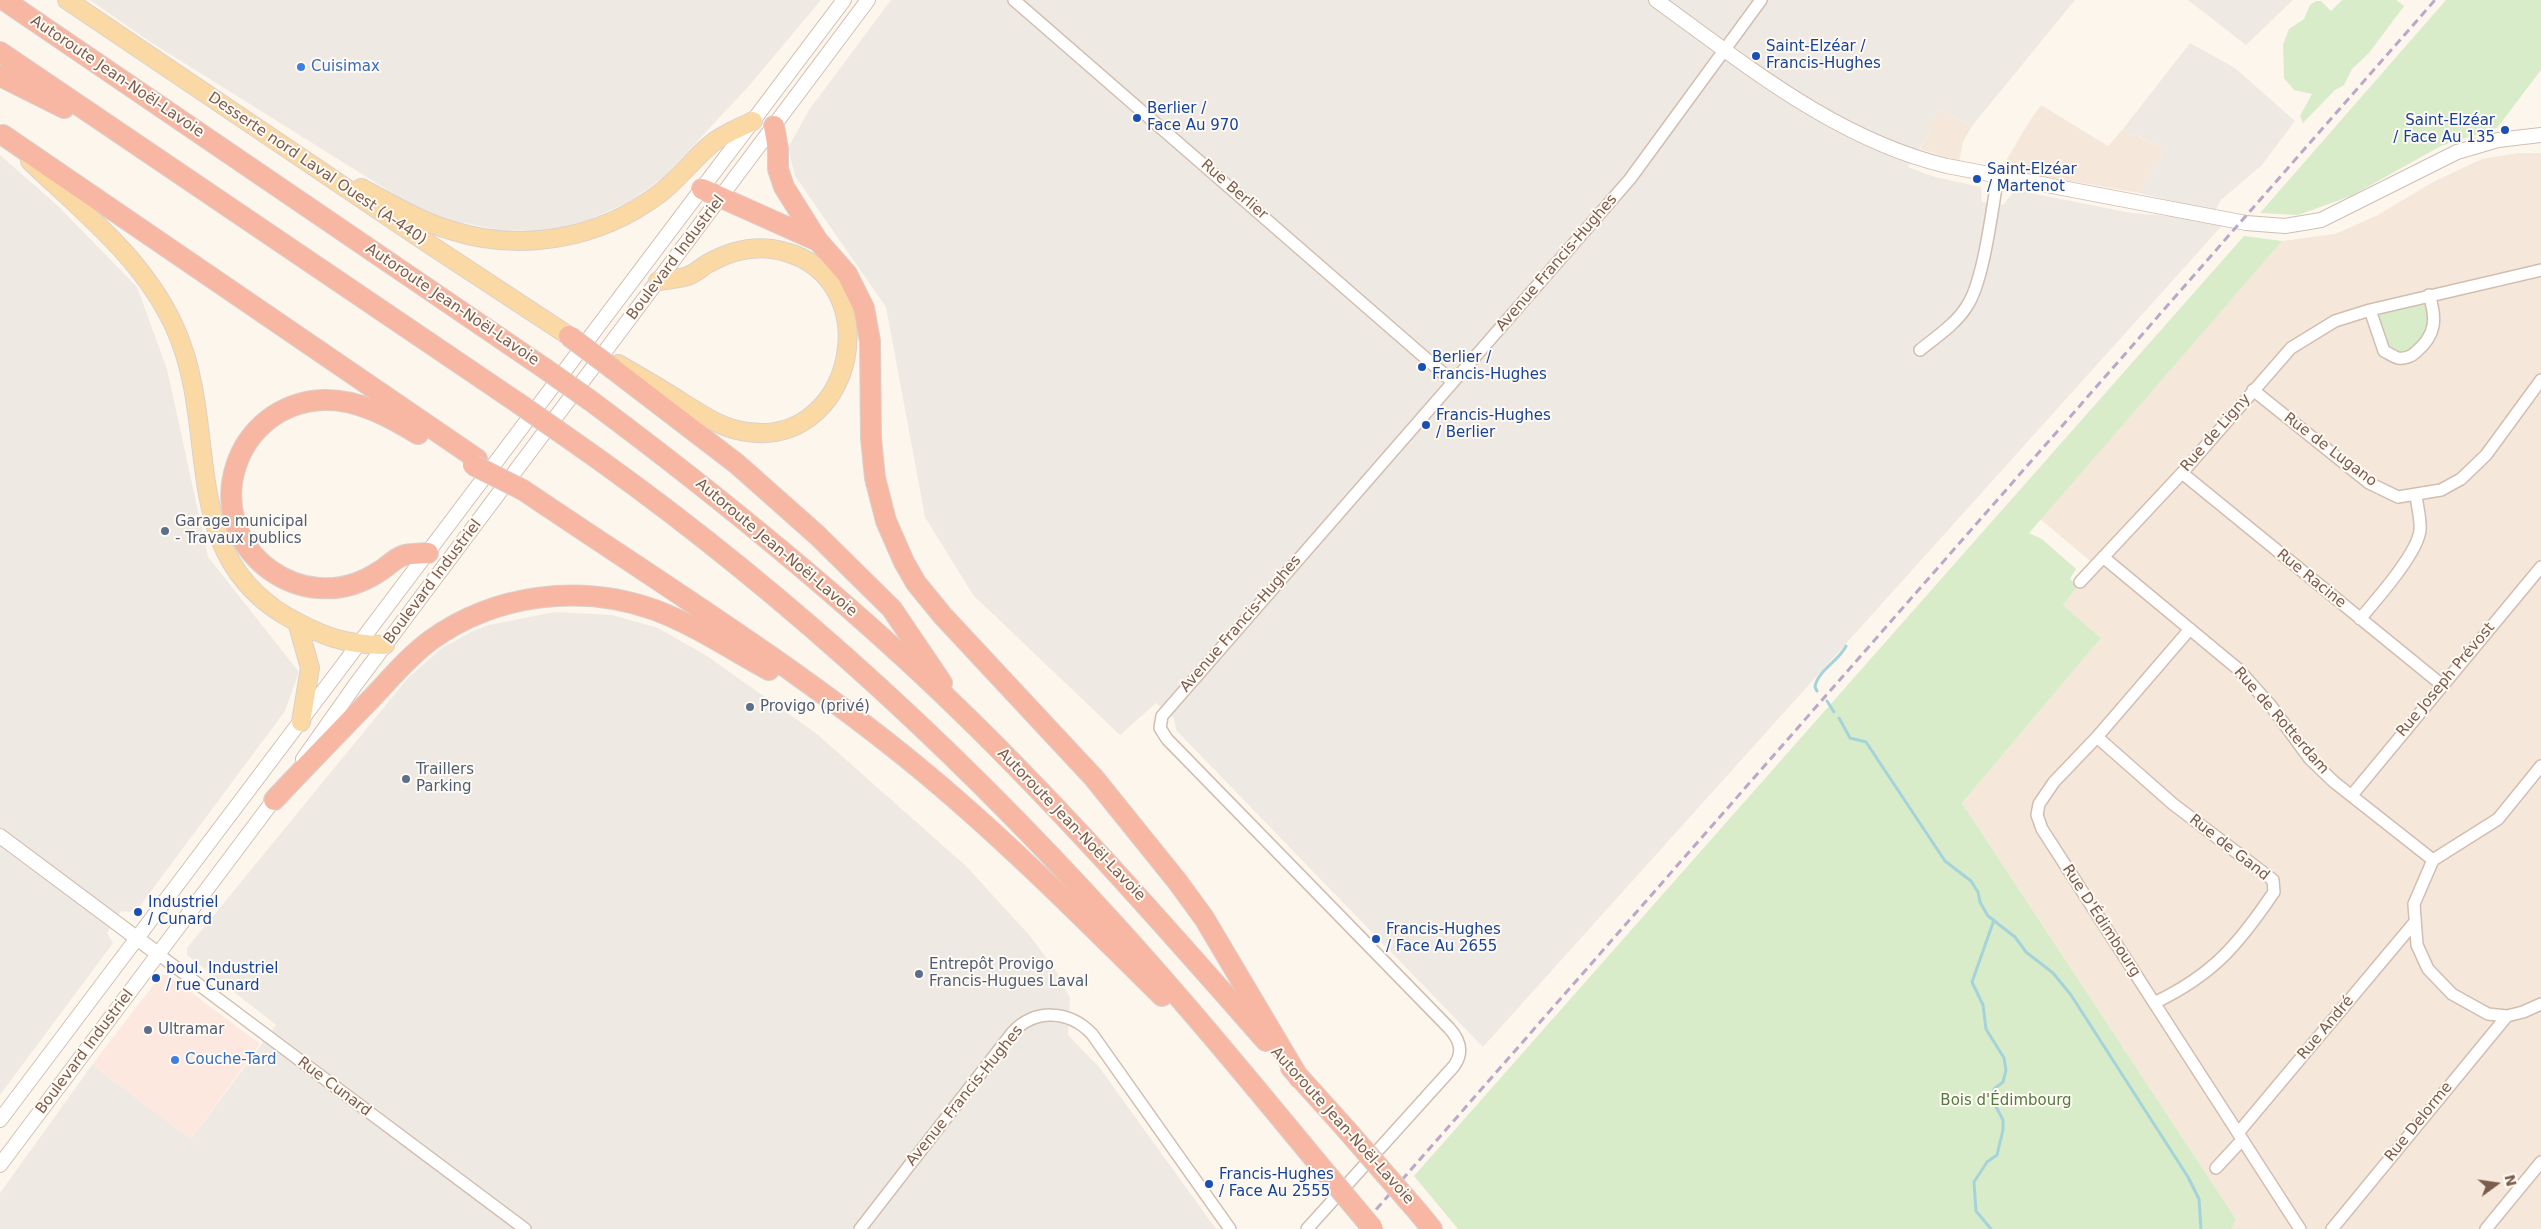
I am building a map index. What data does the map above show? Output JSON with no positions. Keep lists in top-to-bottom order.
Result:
{
  "streets": {
    "highway": ["Autoroute Jean-Noël-Lavoie"],
    "main road": ["Desserte nord Laval Ouest (A-440)"],
    "street": [
      "Rue Berlier",
      "Boulevard Industriel",
      "Avenue Francis-Hughes",
      "Rue de Ligny",
      "Rue de Lugano",
      "Rue Racine",
      "Rue Joseph Prévost",
      "Rue de Rotterdam",
      "Rue de Gand",
      "Rue D'Édimbourg",
      "Rue André",
      "Rue Cunard",
      "Rue Delorme"
    ]
  },
  "crossings": [
    ["Rue Berlier", "Avenue Francis-Hughes"],
    ["Boulevard Industriel", "Rue Cunard"],
    ["Rue de Ligny", "Rue de Lugano"],
    ["Rue de Ligny", "Rue Racine"],
    ["Rue de Ligny", "Rue de Rotterdam"],
    ["Rue Racine", "Rue Joseph Prévost"],
    ["Rue Joseph Prévost", "Rue de Rotterdam"],
    ["Rue de Rotterdam", "Rue D'Édimbourg"],
    ["Rue de Gand", "Rue D'Édimbourg"],
    ["Rue D'Édimbourg", "Rue André"]
  ],
  "parks": ["Bois d'Édimbourg"],
  "places": [
    "Saint-Elzéar / Francis-Hughes",
    "Cuisimax",
    "Berlier / Face Au 970",
    "Saint-Elzéar / Face Au 135",
    "Saint-Elzéar / Martenot",
    "Berlier / Francis-Hughes",
    "Francis-Hughes / Berlier",
    "Garage municipal - Travaux publics",
    "Provigo (privé)",
    "Traillers Parking",
    "Industriel / Cunard",
    "Francis-Hughes / Face Au 2655",
    "Entrepôt Provigo Francis-Hugues Laval",
    "boul. Industriel / rue Cunard",
    "Ultramar",
    "Couche-Tard",
    "Francis-Hughes / Face Au 2555"
  ],
  "north": "right"
}
